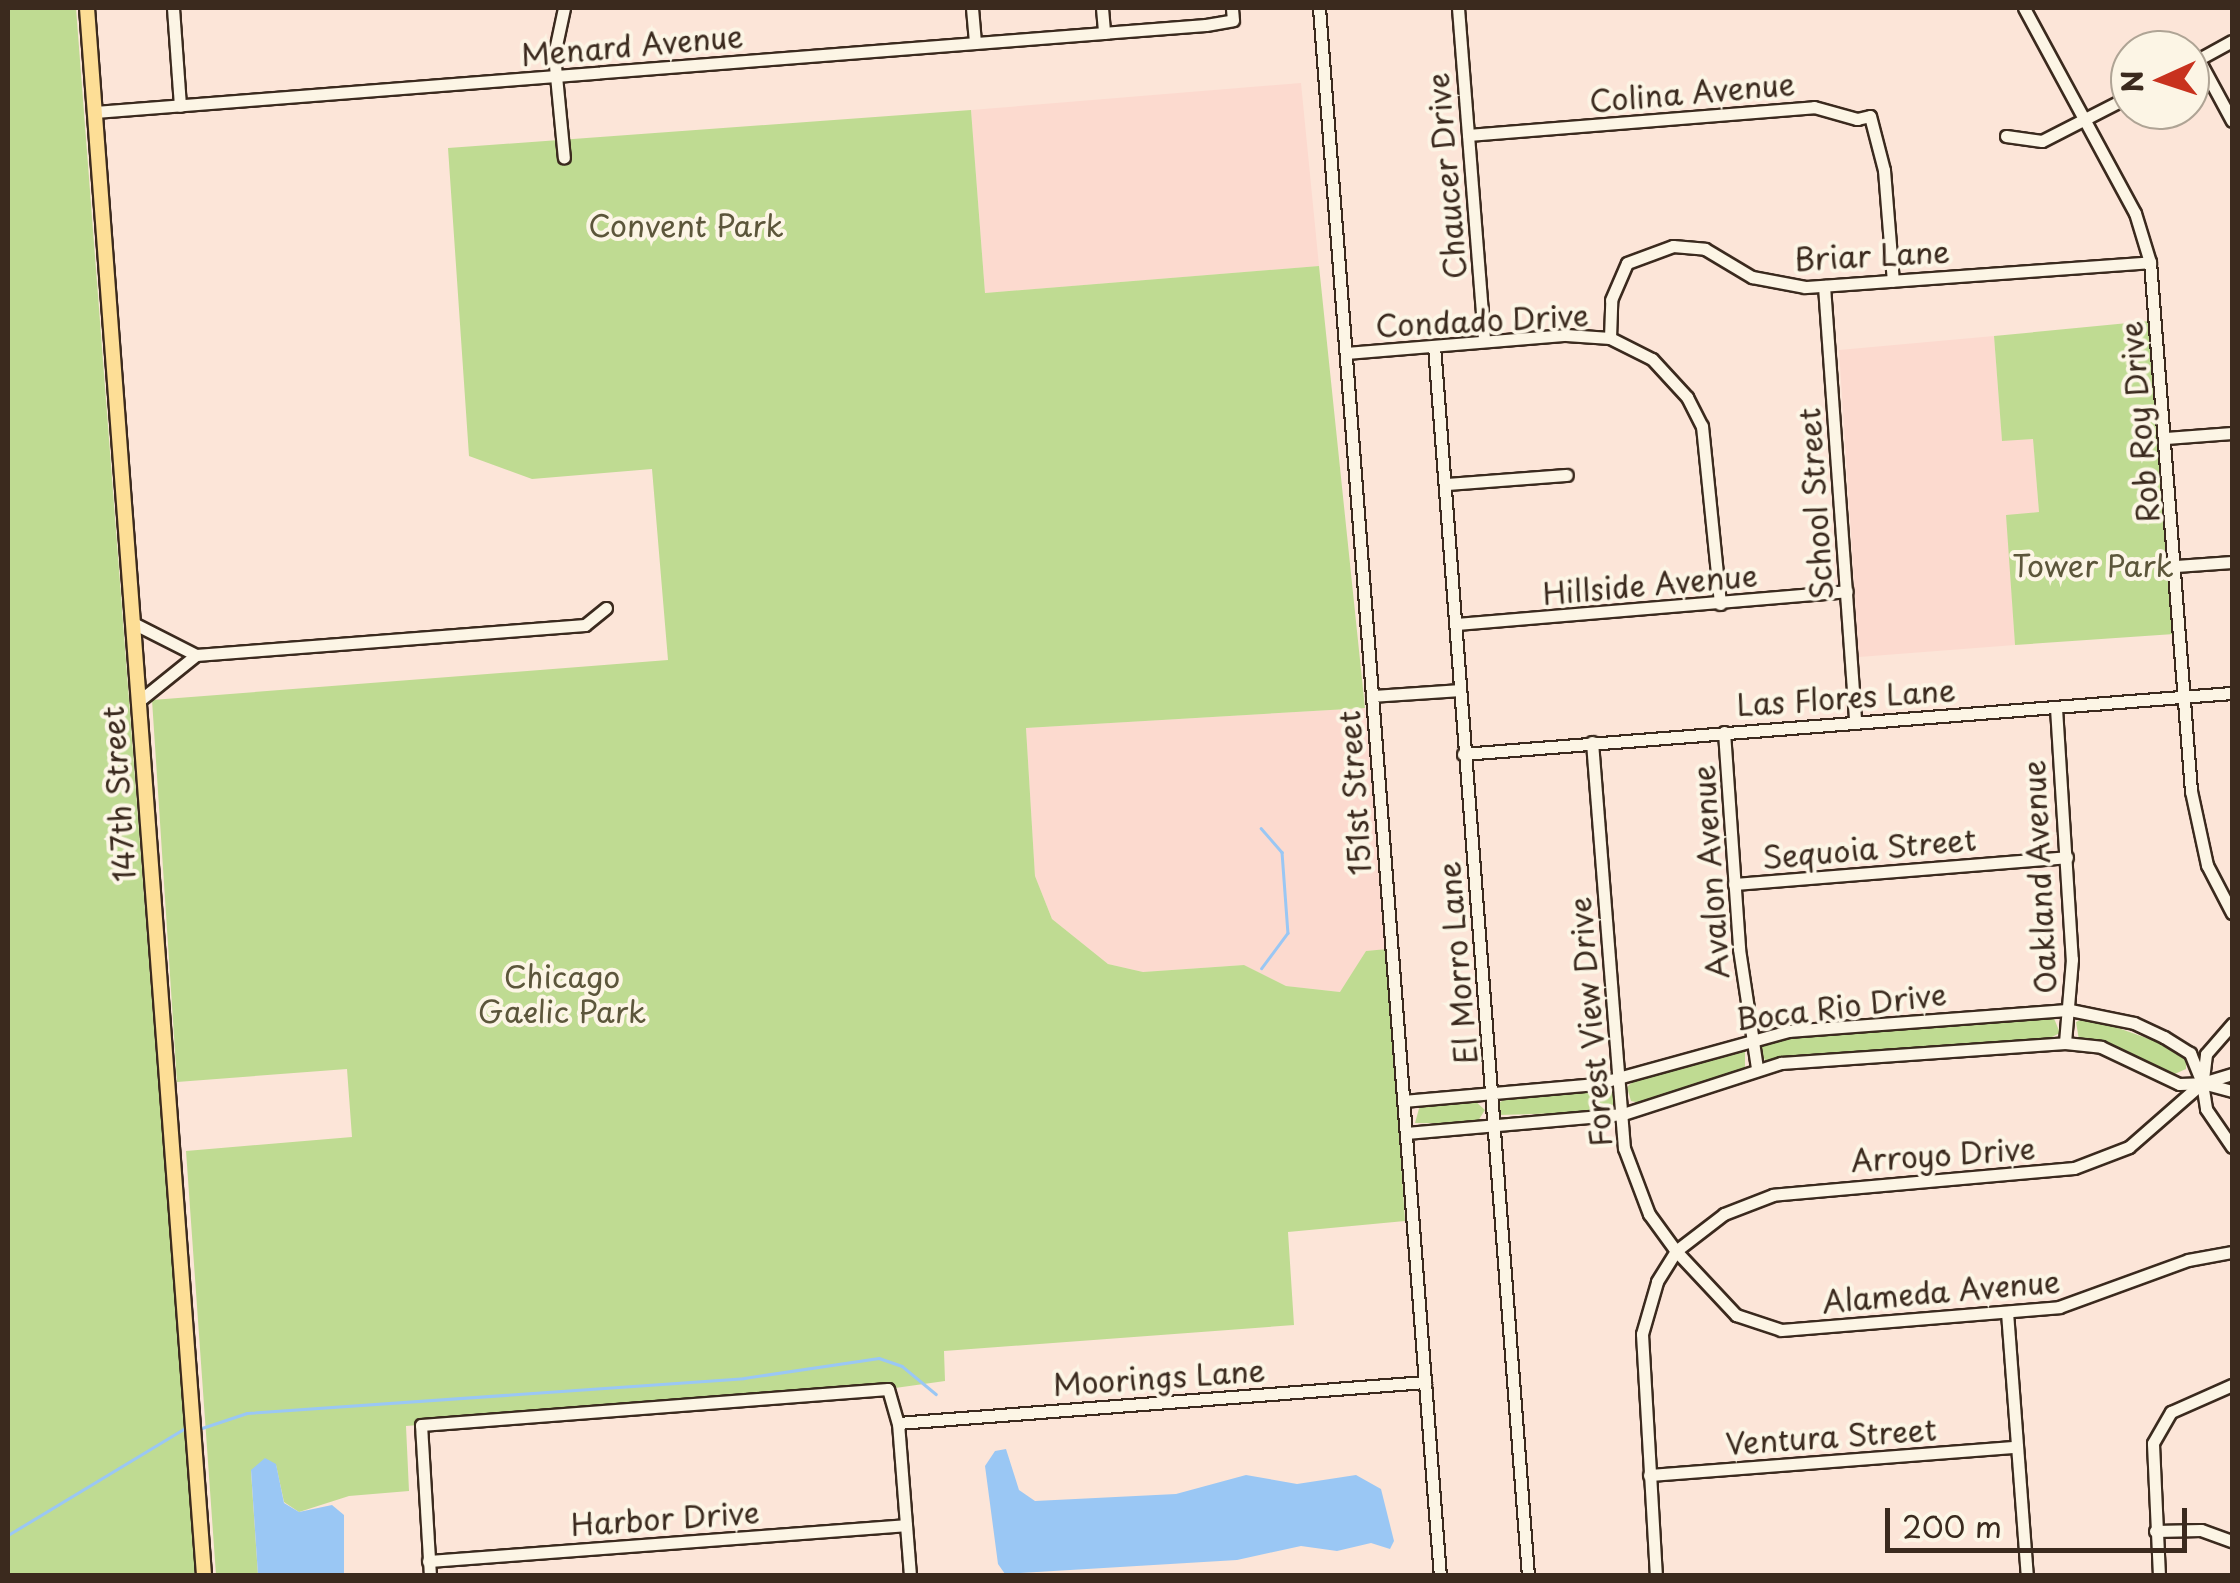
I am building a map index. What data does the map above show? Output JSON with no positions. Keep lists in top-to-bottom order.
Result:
{
  "streets": {
    "main road": ["147th Street"],
    "street": [
      "Menard Avenue",
      "Colina Avenue",
      "Chaucer Drive",
      "Briar Lane",
      "Condado Drive",
      "Rob Roy Drive",
      "School Street",
      "Hillside Avenue",
      "Las Flores Lane",
      "151st Street",
      "Sequoia Street",
      "Avalon Avenue",
      "Oakland Avenue",
      "El Morro Lane",
      "Boca Rio Drive",
      "Forest View Drive",
      "Arroyo Drive",
      "Alameda Avenue",
      "Moorings Lane",
      "Ventura Street",
      "Harbor Drive"
    ]
  },
  "crossings": [
    ["Menard Avenue", "147th Street"],
    ["Colina Avenue", "Chaucer Drive"],
    ["Colina Avenue", "Briar Lane"],
    ["Chaucer Drive", "Condado Drive"],
    ["Briar Lane", "Condado Drive"],
    ["Briar Lane", "Rob Roy Drive"],
    ["Briar Lane", "School Street"],
    ["Condado Drive", "Hillside Avenue"],
    ["Condado Drive", "151st Street"],
    ["Condado Drive", "El Morro Lane"],
    ["Rob Roy Drive", "Las Flores Lane"],
    ["School Street", "Hillside Avenue"],
    ["School Street", "Las Flores Lane"],
    ["Hillside Avenue", "El Morro Lane"],
    ["Las Flores Lane", "Avalon Avenue"],
    ["Las Flores Lane", "Oakland Avenue"],
    ["Las Flores Lane", "El Morro Lane"],
    ["Las Flores Lane", "Forest View Drive"],
    ["151st Street", "Boca Rio Drive"],
    ["151st Street", "Moorings Lane"],
    ["Sequoia Street", "Avalon Avenue"],
    ["Sequoia Street", "Oakland Avenue"],
    ["Avalon Avenue", "Boca Rio Drive"],
    ["Oakland Avenue", "Boca Rio Drive"],
    ["El Morro Lane", "Boca Rio Drive"],
    ["Boca Rio Drive", "Forest View Drive"],
    ["Boca Rio Drive", "Arroyo Drive"],
    ["Forest View Drive", "Arroyo Drive"],
    ["Forest View Drive", "Alameda Avenue"],
    ["Arroyo Drive", "Alameda Avenue"]
  ],
  "parks": ["Convent Park", "Tower Park", "Chicago Gaelic Park"],
  "scale_bar": "200 m",
  "north": "left"
}
